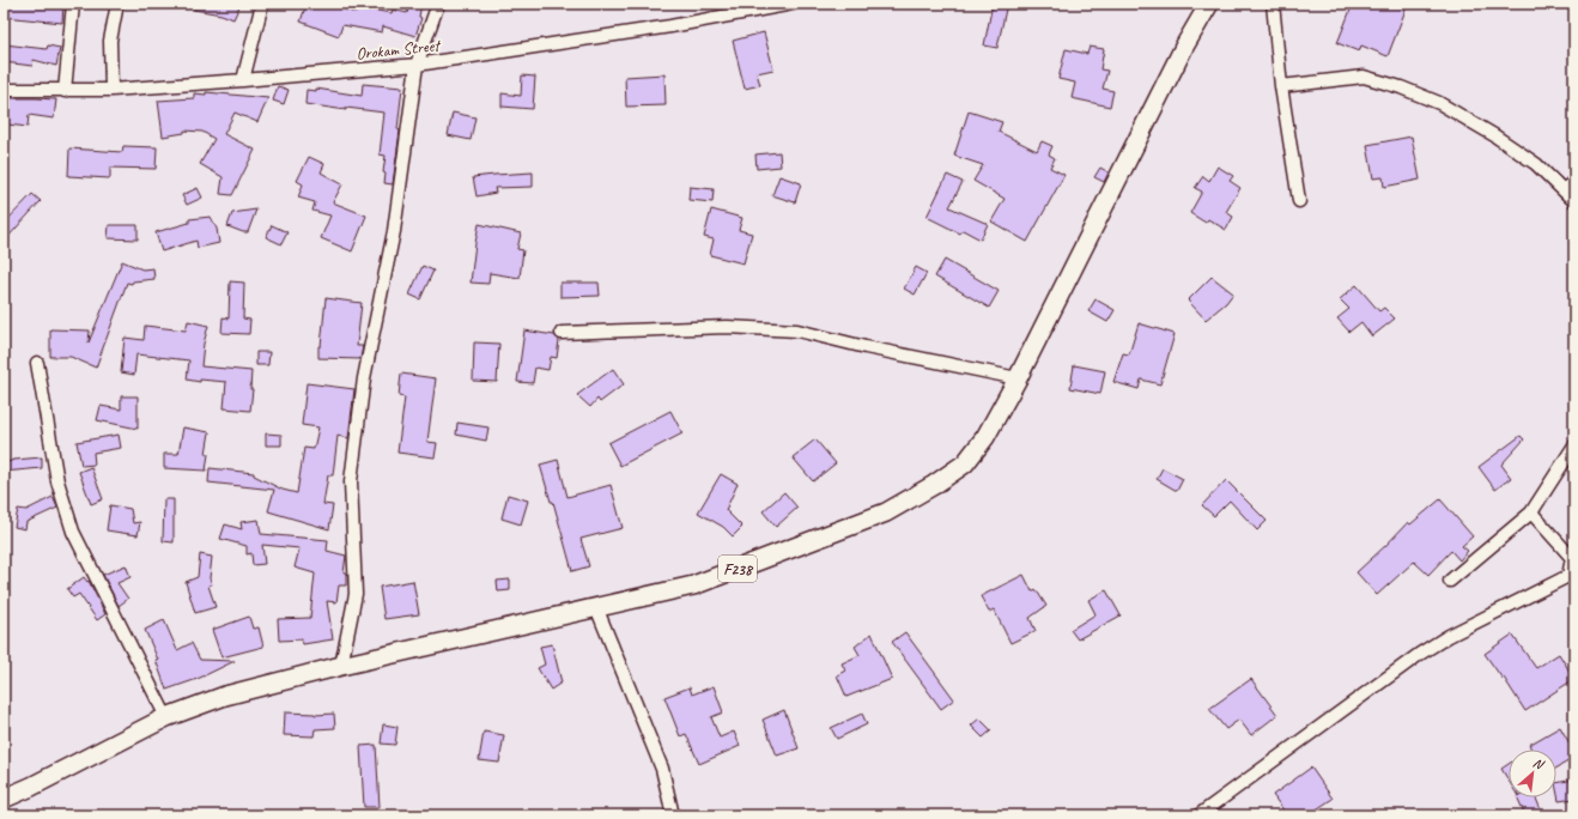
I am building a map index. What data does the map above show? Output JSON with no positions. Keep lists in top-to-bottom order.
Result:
{
  "streets": {
    "main road": ["F238"],
    "street": ["Orokam Street"]
  },
  "north": "top right"
}
